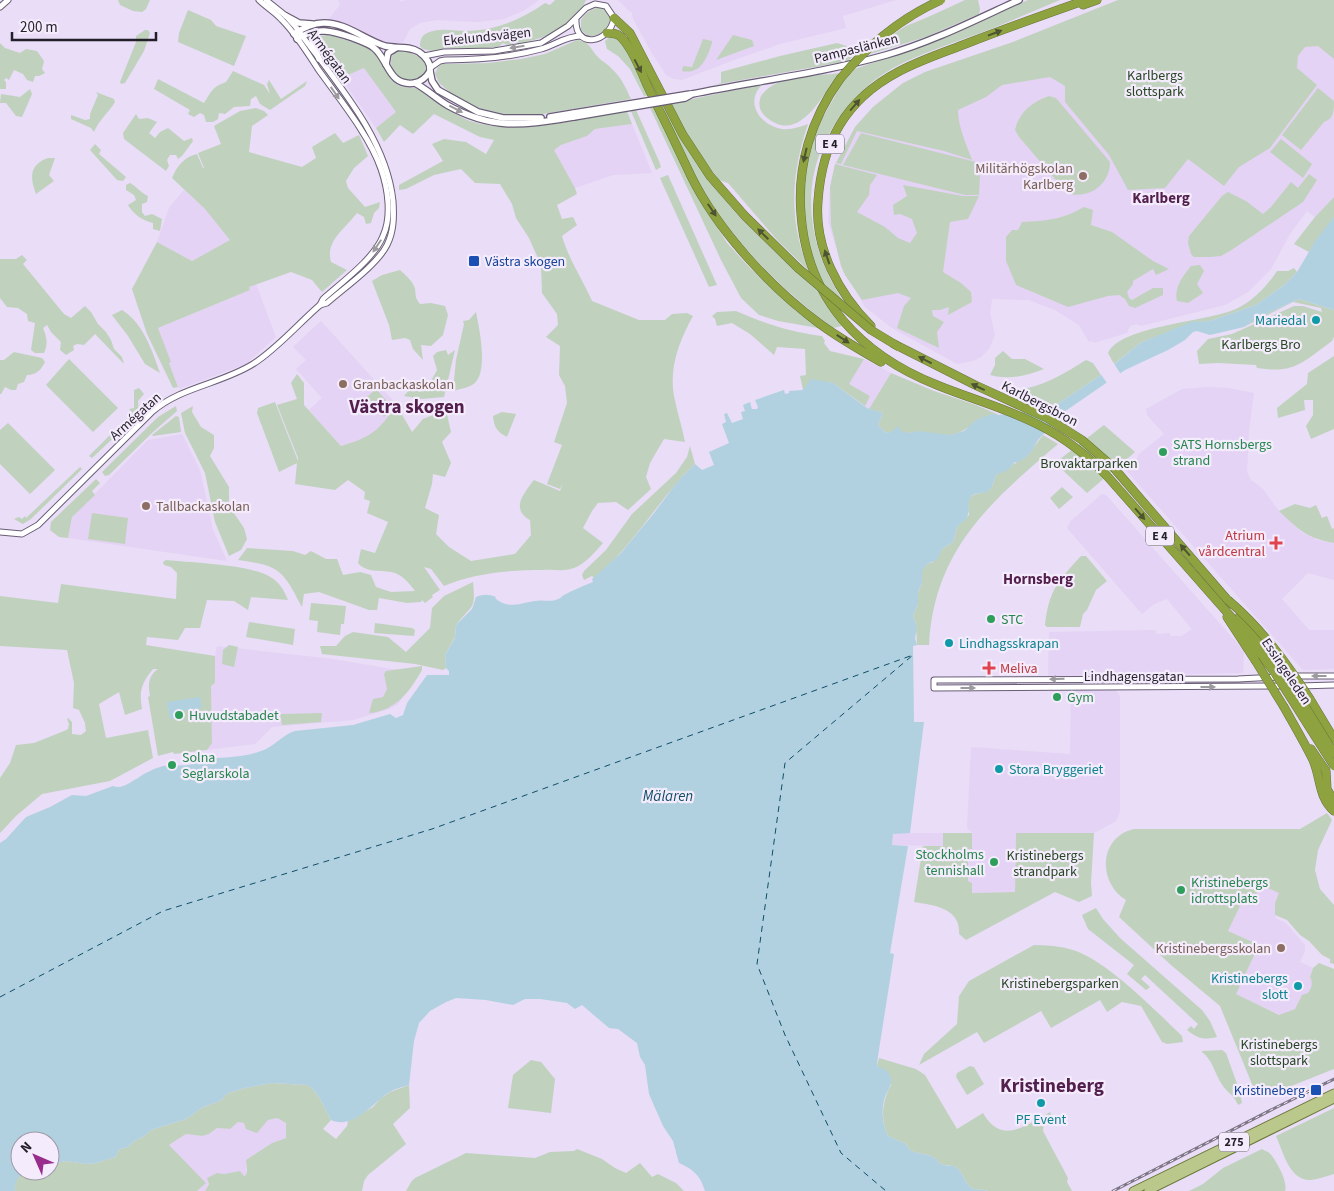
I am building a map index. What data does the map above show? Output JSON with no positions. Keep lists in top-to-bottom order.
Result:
{
  "streets": {
    "highway": ["E 4", "Karlbergsbron", "Essingeleden"],
    "main road": ["Ekelundsvägen", "Pampaslänken", "275"],
    "street": ["Armégatan", "Lindhagensgatan"]
  },
  "crossings": [
    ["Ekelundsvägen", "Pampaslänken"],
    ["E 4", "Karlbergsbron"],
    ["Karlbergsbron", "Essingeleden"]
  ],
  "districts": [
    "Karlberg",
    "Västra skogen",
    "Hornsberg",
    "Kristineberg"
  ],
  "water": ["Mälaren"],
  "parks": [
    "Karlbergs slottspark",
    "Karlbergs Bro",
    "Brovaktarparken",
    "Kristinebergs strandpark",
    "Kristinebergsparken",
    "Kristinebergs slottspark"
  ],
  "places": {
    "other": [
      "Militärhögskolan Karlberg",
      "Mariedal",
      "Granbackaskolan",
      "SATS Hornsbergs strand",
      "Tallbackaskolan",
      "STC",
      "Lindhagsskrapan",
      "Gym",
      "Huvudstabadet",
      "Solna Seglarskola",
      "Stora Bryggeriet",
      "Stockholms tennishall",
      "Kristinebergs idrottsplats",
      "Kristinebergsskolan",
      "Kristinebergs slott",
      "PF Event"
    ],
    "transit": ["Västra skogen", "Kristineberg"],
    "health": ["Atrium vårdcentral", "Meliva"]
  },
  "scale_bar": "200 m",
  "north": "top left"
}
